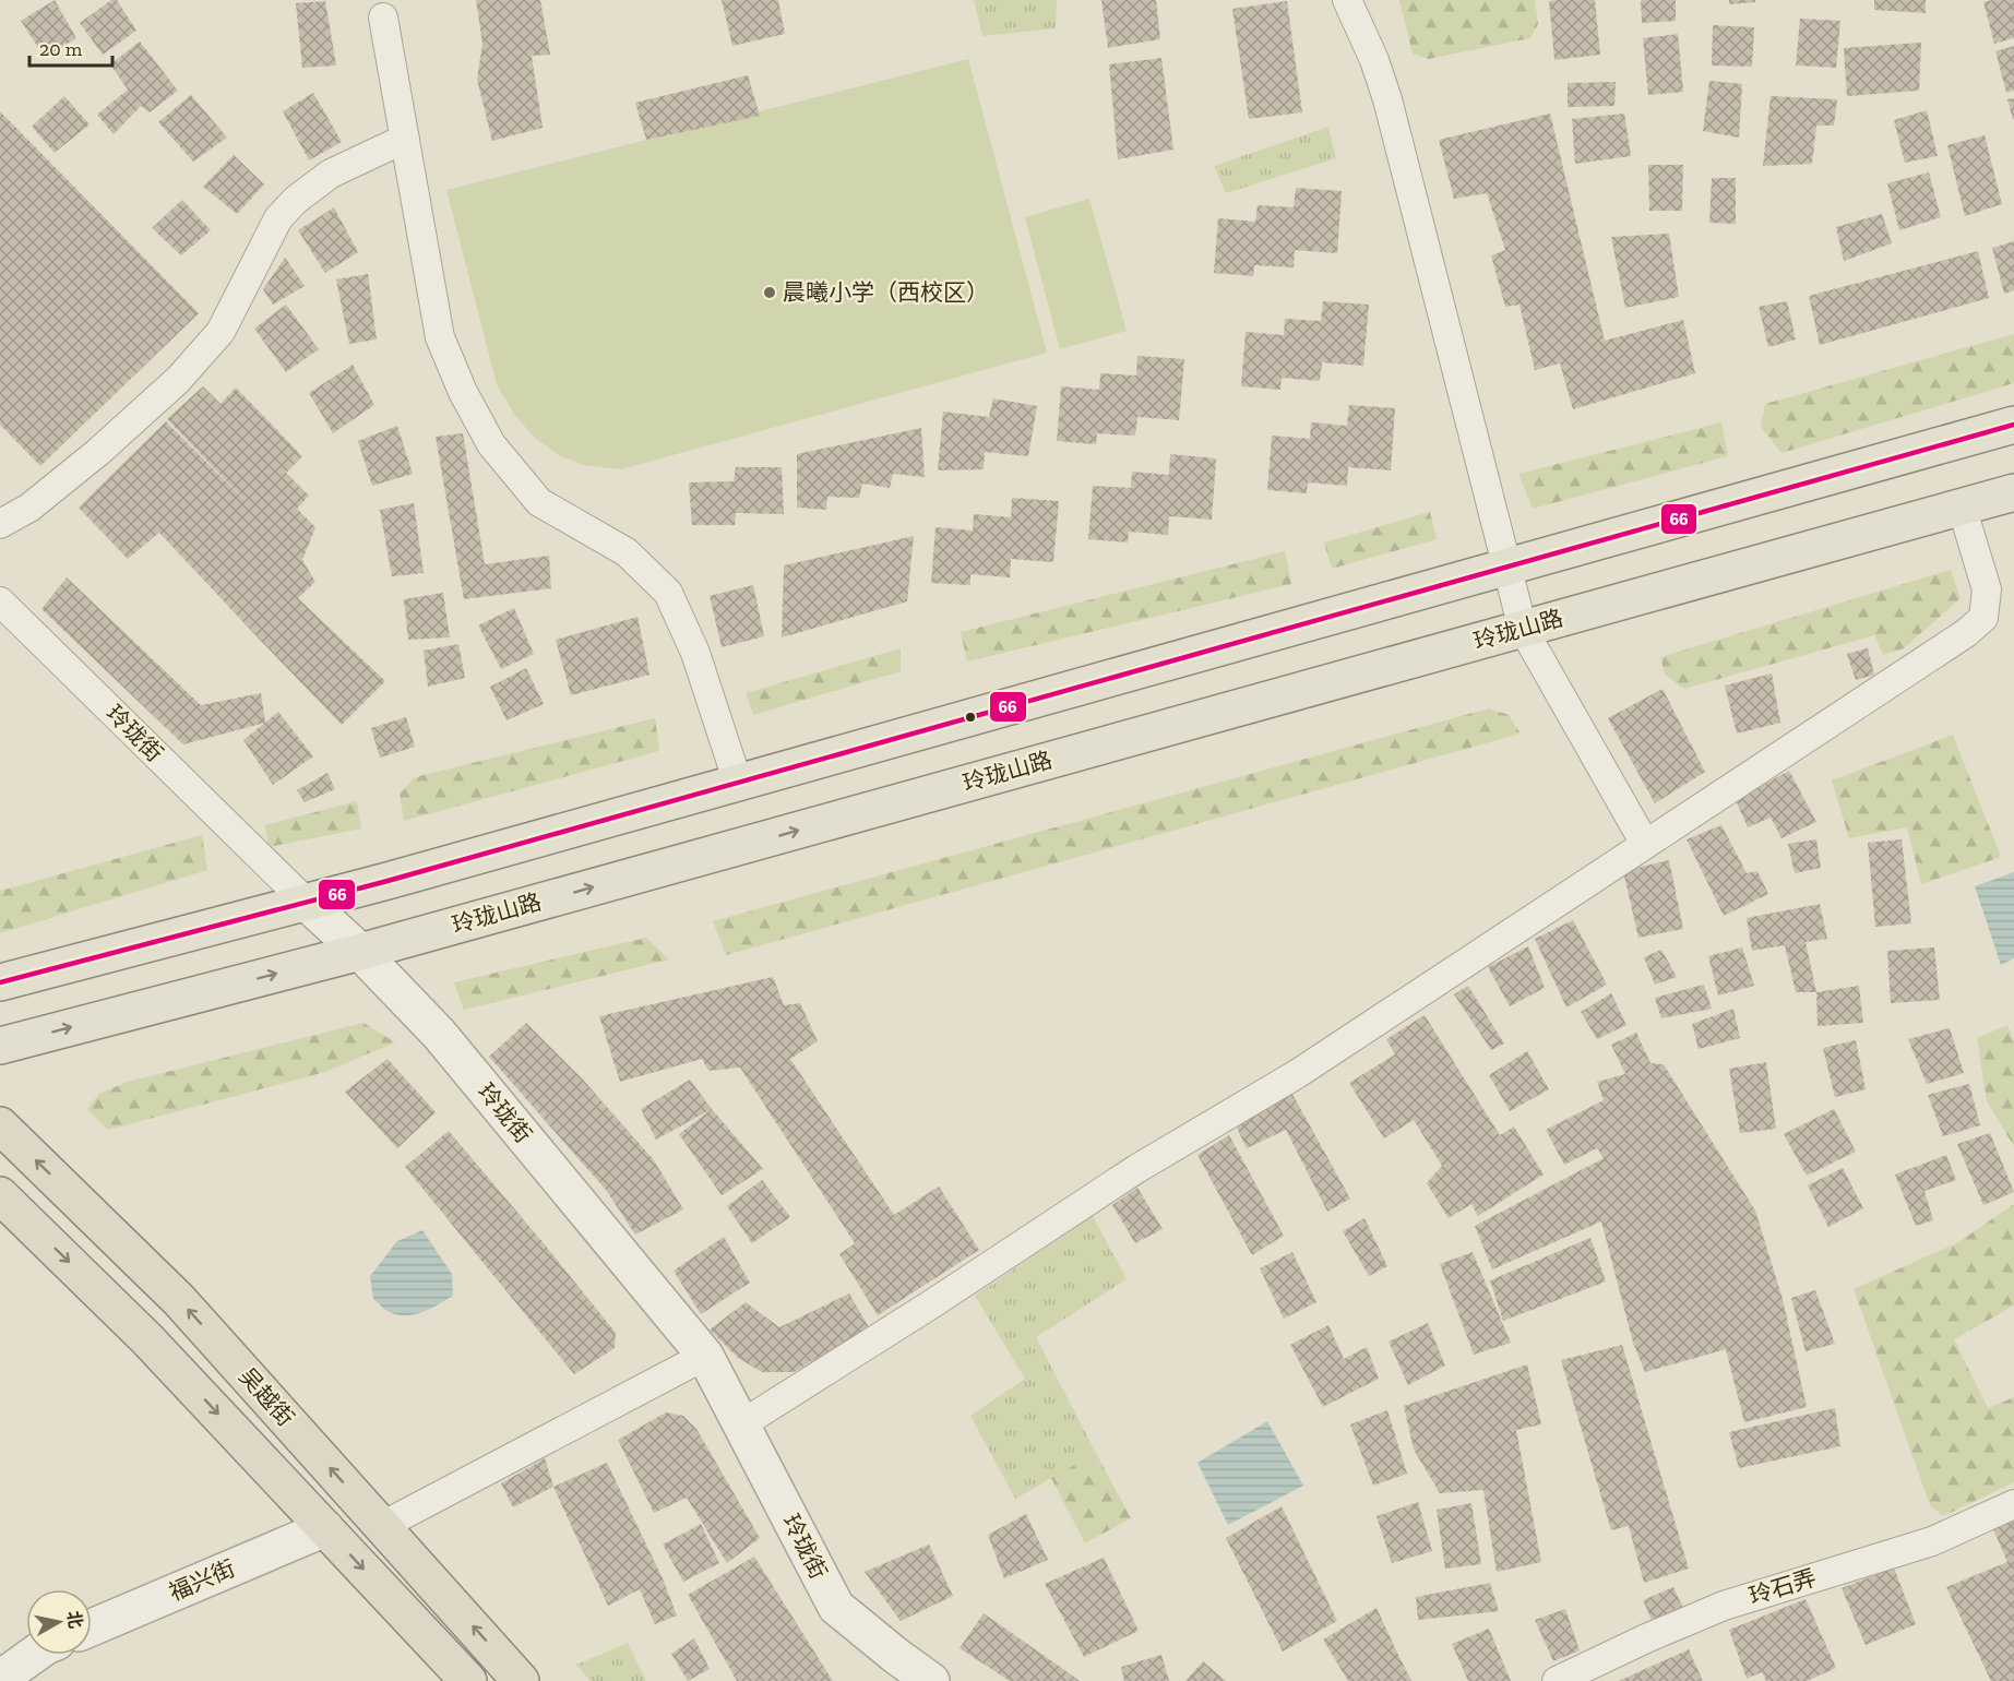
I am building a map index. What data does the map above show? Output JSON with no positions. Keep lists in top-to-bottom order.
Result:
{
  "streets": {
    "highway": ["吴越街"],
    "main road": ["玲珑山路"],
    "street": ["玲珑街", "福兴街", "玲石弄"]
  },
  "crossings": [
    ["玲珑山路", "玲珑街"],
    ["吴越街", "福兴街"]
  ],
  "places": ["晨曦小学（西校区）"],
  "lines": ["transit line 66"],
  "scale_bar": "20 m",
  "north": "right"
}
